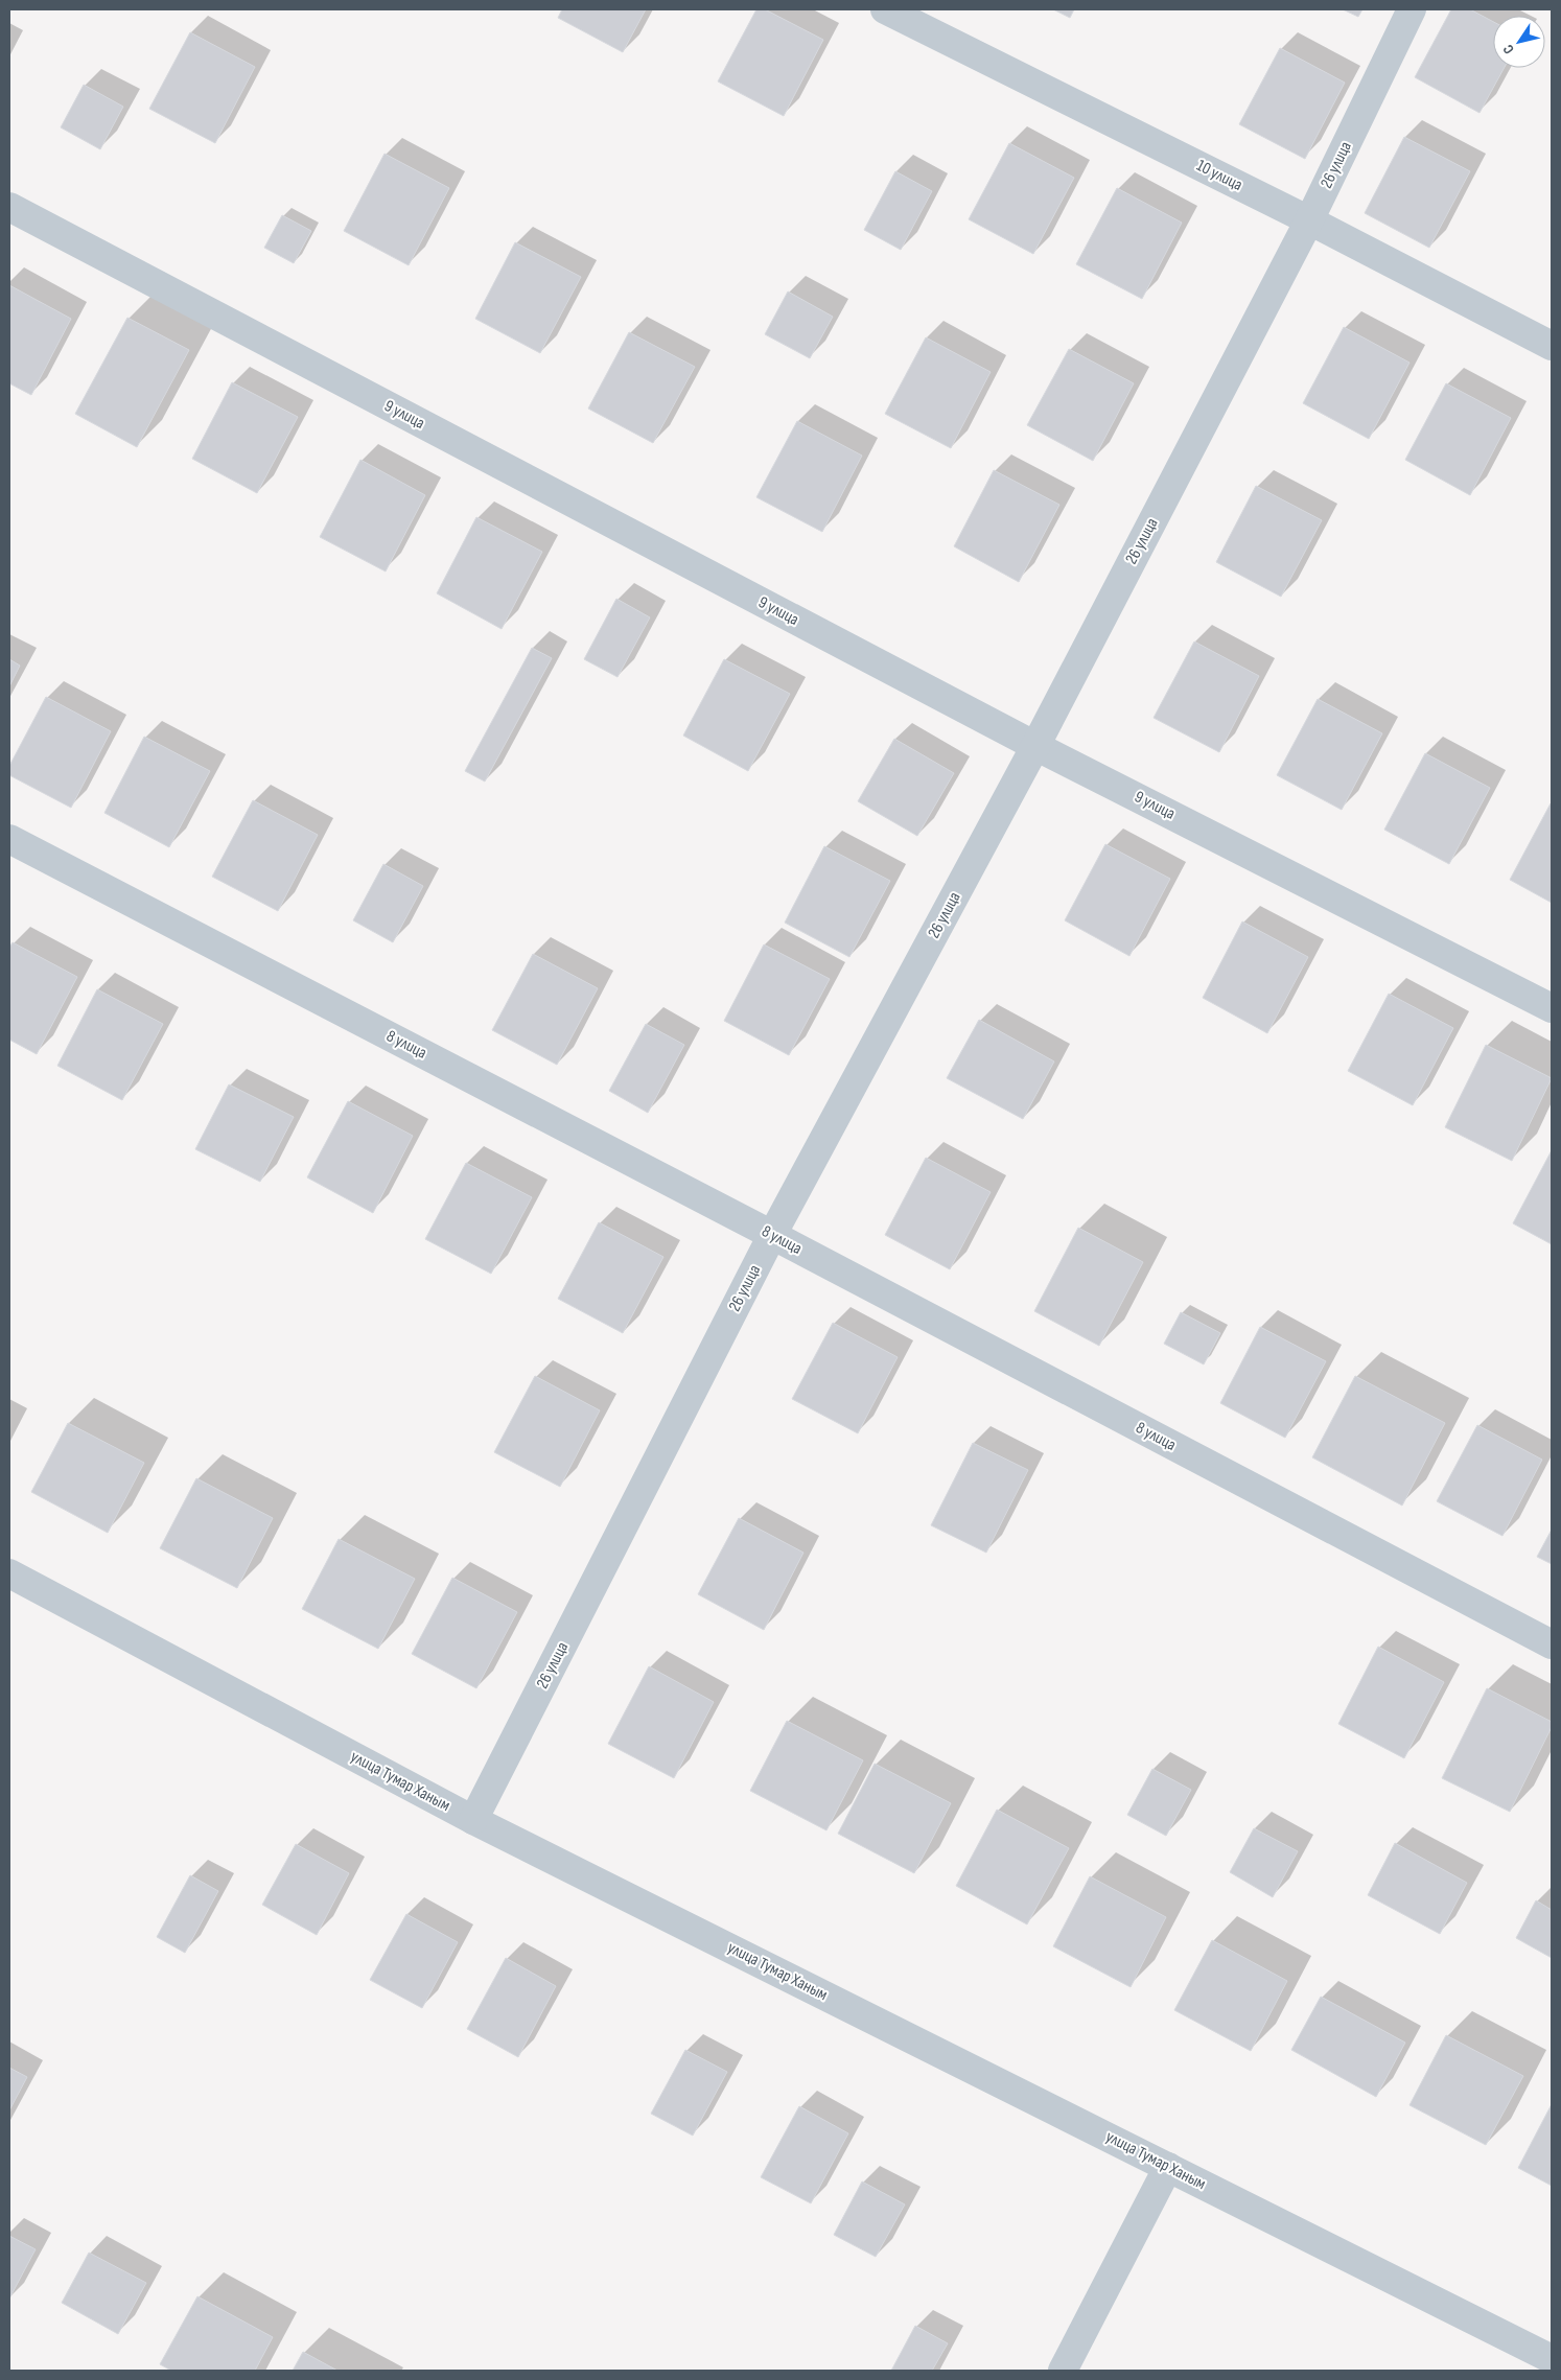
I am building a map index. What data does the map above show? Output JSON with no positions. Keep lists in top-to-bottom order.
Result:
{
  "streets": {
    "street": [
      "26 улица",
      "10 улица",
      "9 улица",
      "8 улица",
      "улица Тумар Ханым"
    ]
  },
  "crossings": [
    ["26 улица", "10 улица"],
    ["26 улица", "9 улица"],
    ["26 улица", "8 улица"],
    ["26 улица", "улица Тумар Ханым"]
  ],
  "north": "bottom left"
}
